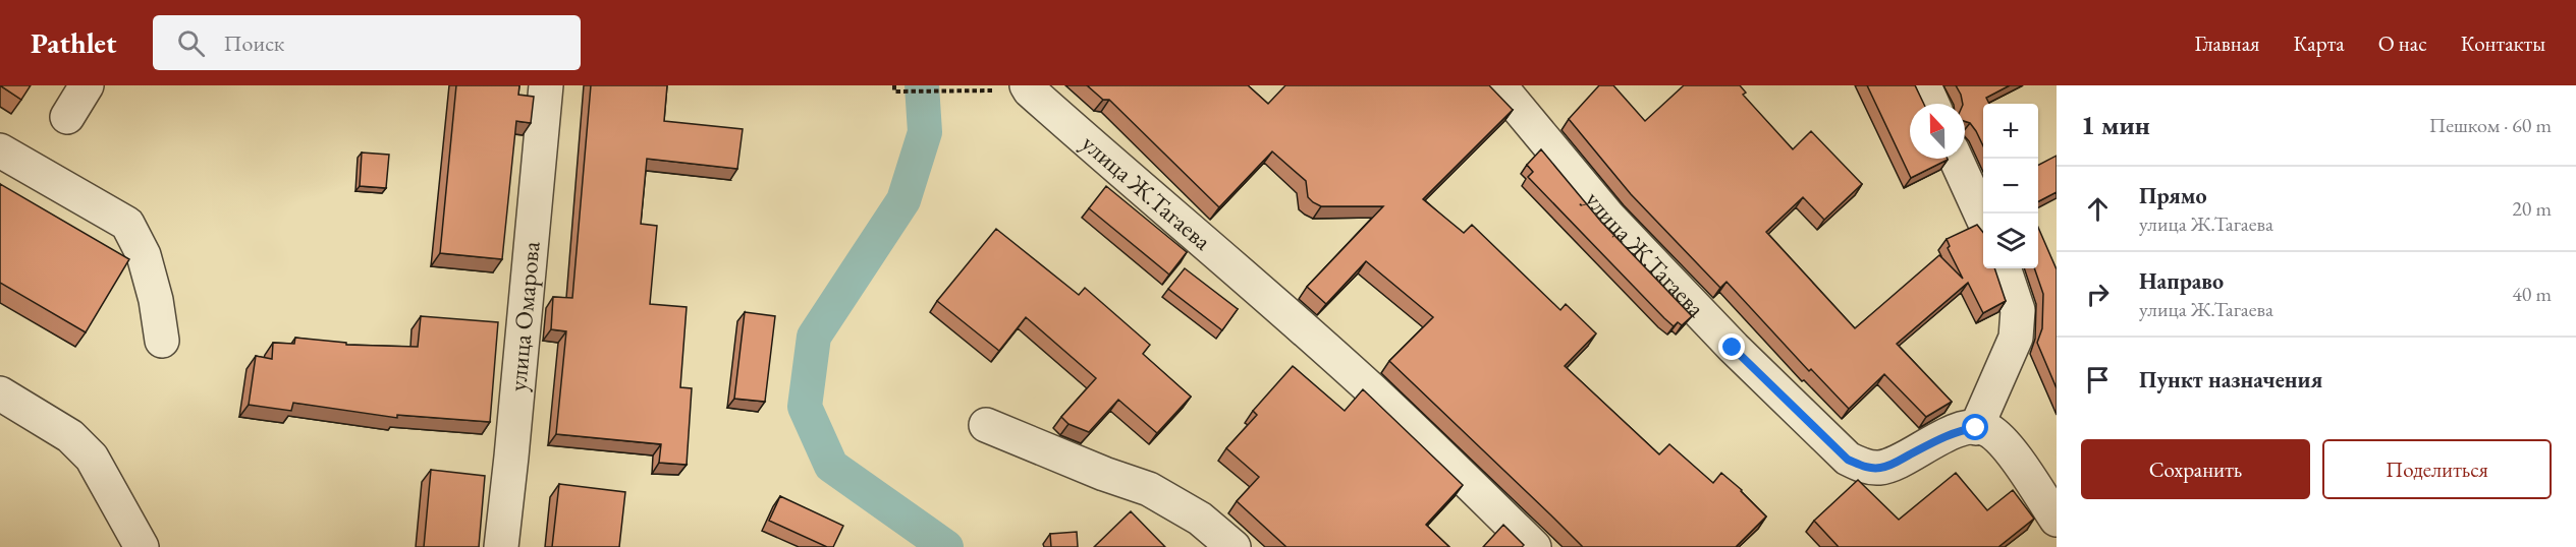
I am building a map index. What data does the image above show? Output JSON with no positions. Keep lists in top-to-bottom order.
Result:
{
  "streets": {
    "street": ["улица Ж.Тагаева", "улица Омарова"]
  },
  "north": "top",
  "page": {
    "header": "Pathlet",
    "search": "Поиск",
    "nav": [
      "Главная",
      "Карта",
      "О нас",
      "Контакты"
    ],
    "heading": ["1 мин", "Пешком · 60 m"],
    "map_buttons": ["+", "−"],
    "list": [
      ["Прямо", "улица Ж.Тагаева", "20 m"],
      ["Направо", "улица Ж.Тагаева", "40 m"],
      "Пункт назначения"
    ],
    "buttons": ["Сохранить", "Поделиться"]
  }
}
